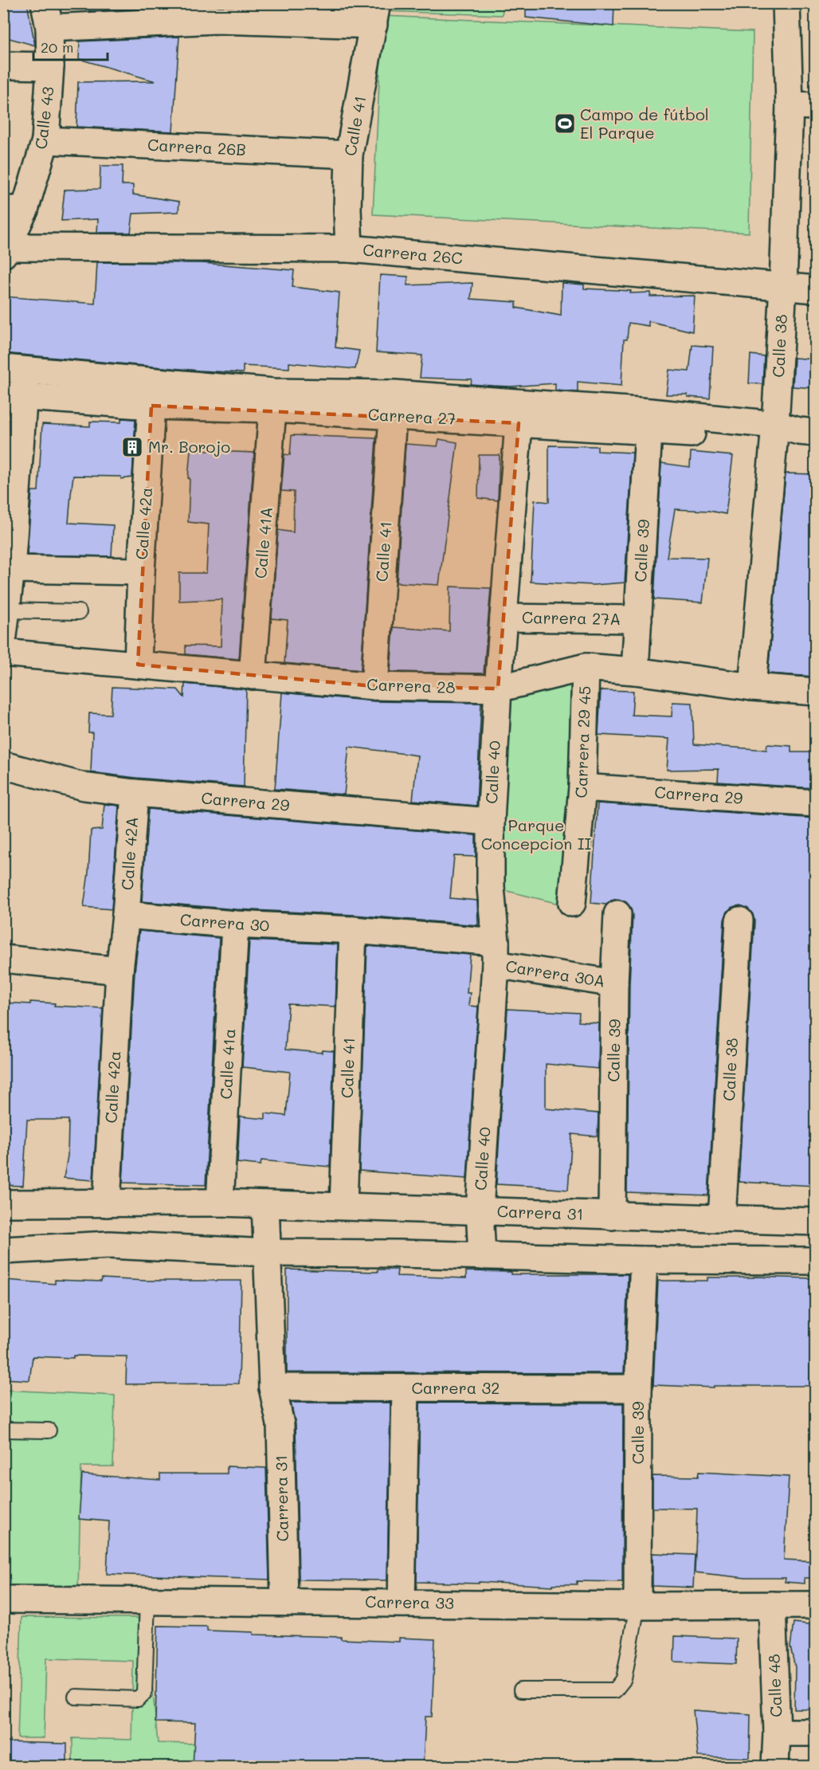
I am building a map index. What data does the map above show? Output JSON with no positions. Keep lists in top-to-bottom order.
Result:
{
  "streets": {
    "street": [
      "Calle 43",
      "Calle 41",
      "Carrera 26B",
      "Carrera 26C",
      "Calle 38",
      "Carrera 27",
      "Calle 42a",
      "Calle 41A",
      "Calle 39",
      "Carrera 27A",
      "Carrera 28",
      "Carrera 29 45",
      "Calle 40",
      "Carrera 29",
      "Calle 42A",
      "Carrera 30",
      "Carrera 30A",
      "Calle 41a",
      "Carrera 31",
      "Carrera 32",
      "Carrera 33",
      "Calle 48"
    ]
  },
  "crossings": [
    ["Calle 43", "Carrera 26B"],
    ["Calle 43", "Carrera 26C"],
    ["Calle 41", "Carrera 26B"],
    ["Calle 41", "Carrera 26C"],
    ["Calle 41", "Carrera 27"],
    ["Calle 41", "Carrera 28"],
    ["Calle 41", "Carrera 30"],
    ["Calle 41", "Carrera 31"],
    ["Carrera 26C", "Calle 38"],
    ["Calle 38", "Carrera 27"],
    ["Calle 38", "Carrera 28"],
    ["Calle 38", "Carrera 31"],
    ["Carrera 27", "Calle 42a"],
    ["Carrera 27", "Calle 41A"],
    ["Carrera 27", "Calle 39"],
    ["Carrera 27", "Calle 40"],
    ["Calle 42a", "Carrera 28"],
    ["Calle 42a", "Carrera 31"],
    ["Calle 41A", "Carrera 28"],
    ["Calle 39", "Carrera 27A"],
    ["Calle 39", "Carrera 28"],
    ["Calle 39", "Carrera 30A"],
    ["Calle 39", "Carrera 31"],
    ["Calle 39", "Carrera 32"],
    ["Calle 39", "Carrera 33"],
    ["Carrera 27A", "Calle 40"],
    ["Carrera 28", "Carrera 29 45"],
    ["Carrera 28", "Calle 40"],
    ["Carrera 29 45", "Carrera 29"],
    ["Calle 40", "Carrera 29"],
    ["Calle 40", "Carrera 30"],
    ["Calle 40", "Carrera 30A"],
    ["Calle 40", "Carrera 31"],
    ["Carrera 29", "Calle 42A"],
    ["Calle 42A", "Carrera 30"],
    ["Carrera 30", "Carrera 30A"],
    ["Carrera 30", "Calle 41a"],
    ["Calle 41a", "Carrera 31"],
    ["Carrera 31", "Carrera 32"],
    ["Carrera 31", "Carrera 33"],
    ["Carrera 33", "Calle 48"]
  ],
  "parks": ["Parque Concepcion II"],
  "places": {
    "sports": ["Campo de fútbol El Parque"],
    "building": ["Mr. Borojo"]
  },
  "scale_bar": "20 m"
}
